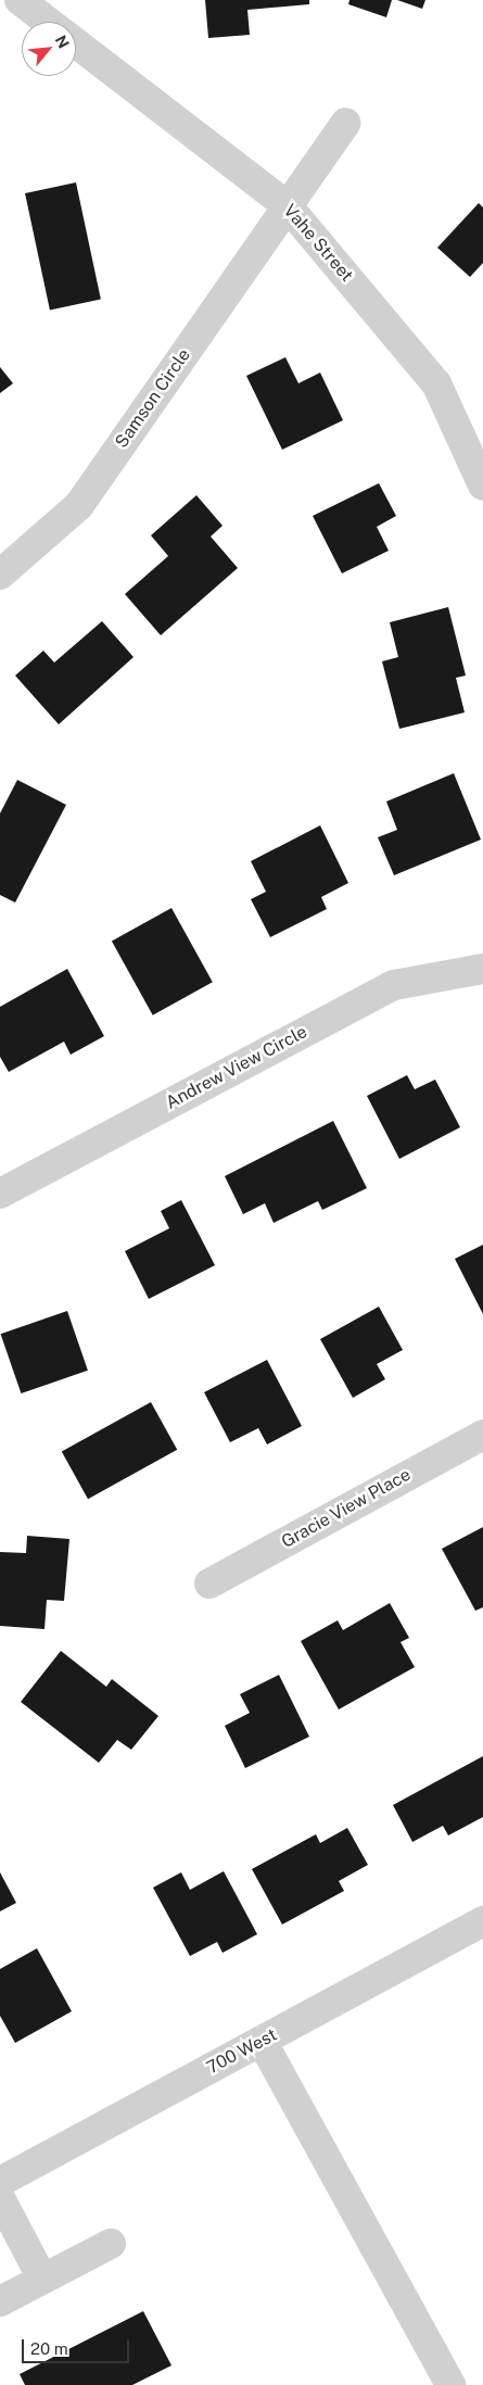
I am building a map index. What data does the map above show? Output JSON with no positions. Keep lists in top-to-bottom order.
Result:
{
  "streets": {
    "street": [
      "Vahe Street",
      "Samson Circle",
      "Andrew View Circle",
      "Gracie View Place",
      "700 West"
    ]
  },
  "crossings": [
    ["Vahe Street", "Samson Circle"]
  ],
  "scale_bar": "20 m",
  "north": "top right"
}
